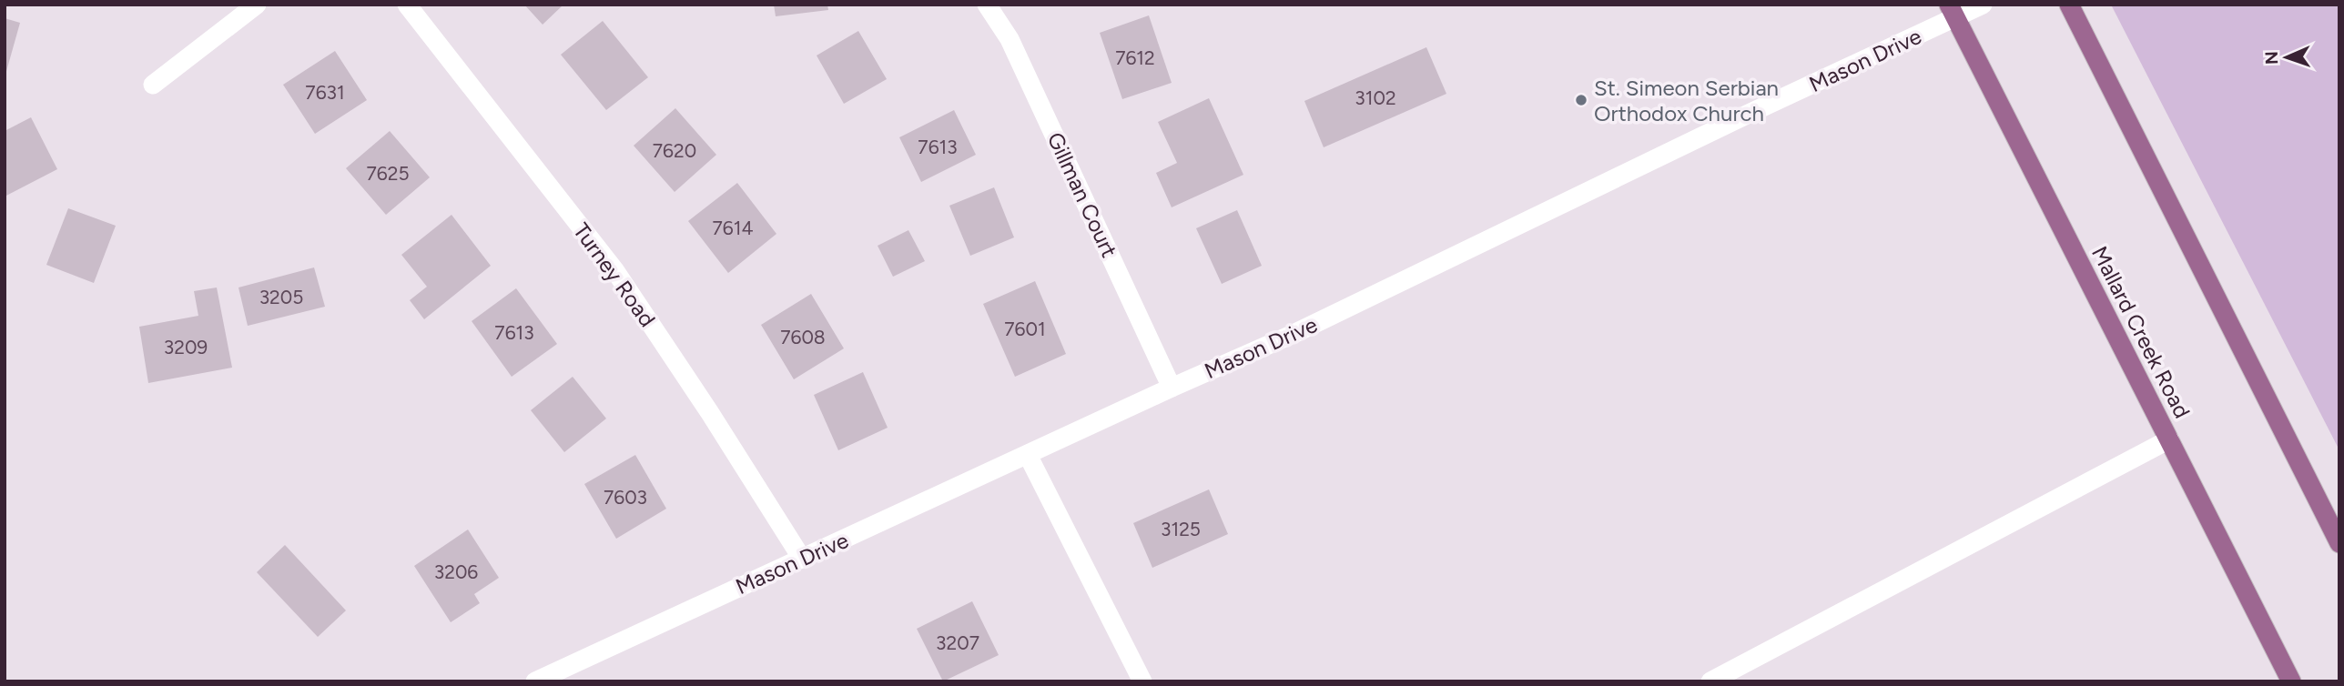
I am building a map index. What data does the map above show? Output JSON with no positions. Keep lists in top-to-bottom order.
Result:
{
  "streets": {
    "main road": ["Mallard Creek Road"],
    "street": ["Mason Drive", "Gillman Court", "Turney Road"]
  },
  "crossings": [
    ["Mason Drive", "Gillman Court"],
    ["Mason Drive", "Turney Road"],
    ["Mason Drive", "Mallard Creek Road"]
  ],
  "places": ["St. Simeon Serbian Orthodox Church"],
  "house_numbers": [
    "7612",
    "7631",
    "3102",
    "7613",
    "7620",
    "7625",
    "7614",
    "3205",
    "7601",
    "7613",
    "7608",
    "3209",
    "7603",
    "3125",
    "3206",
    "3207"
  ],
  "north": "left"
}
